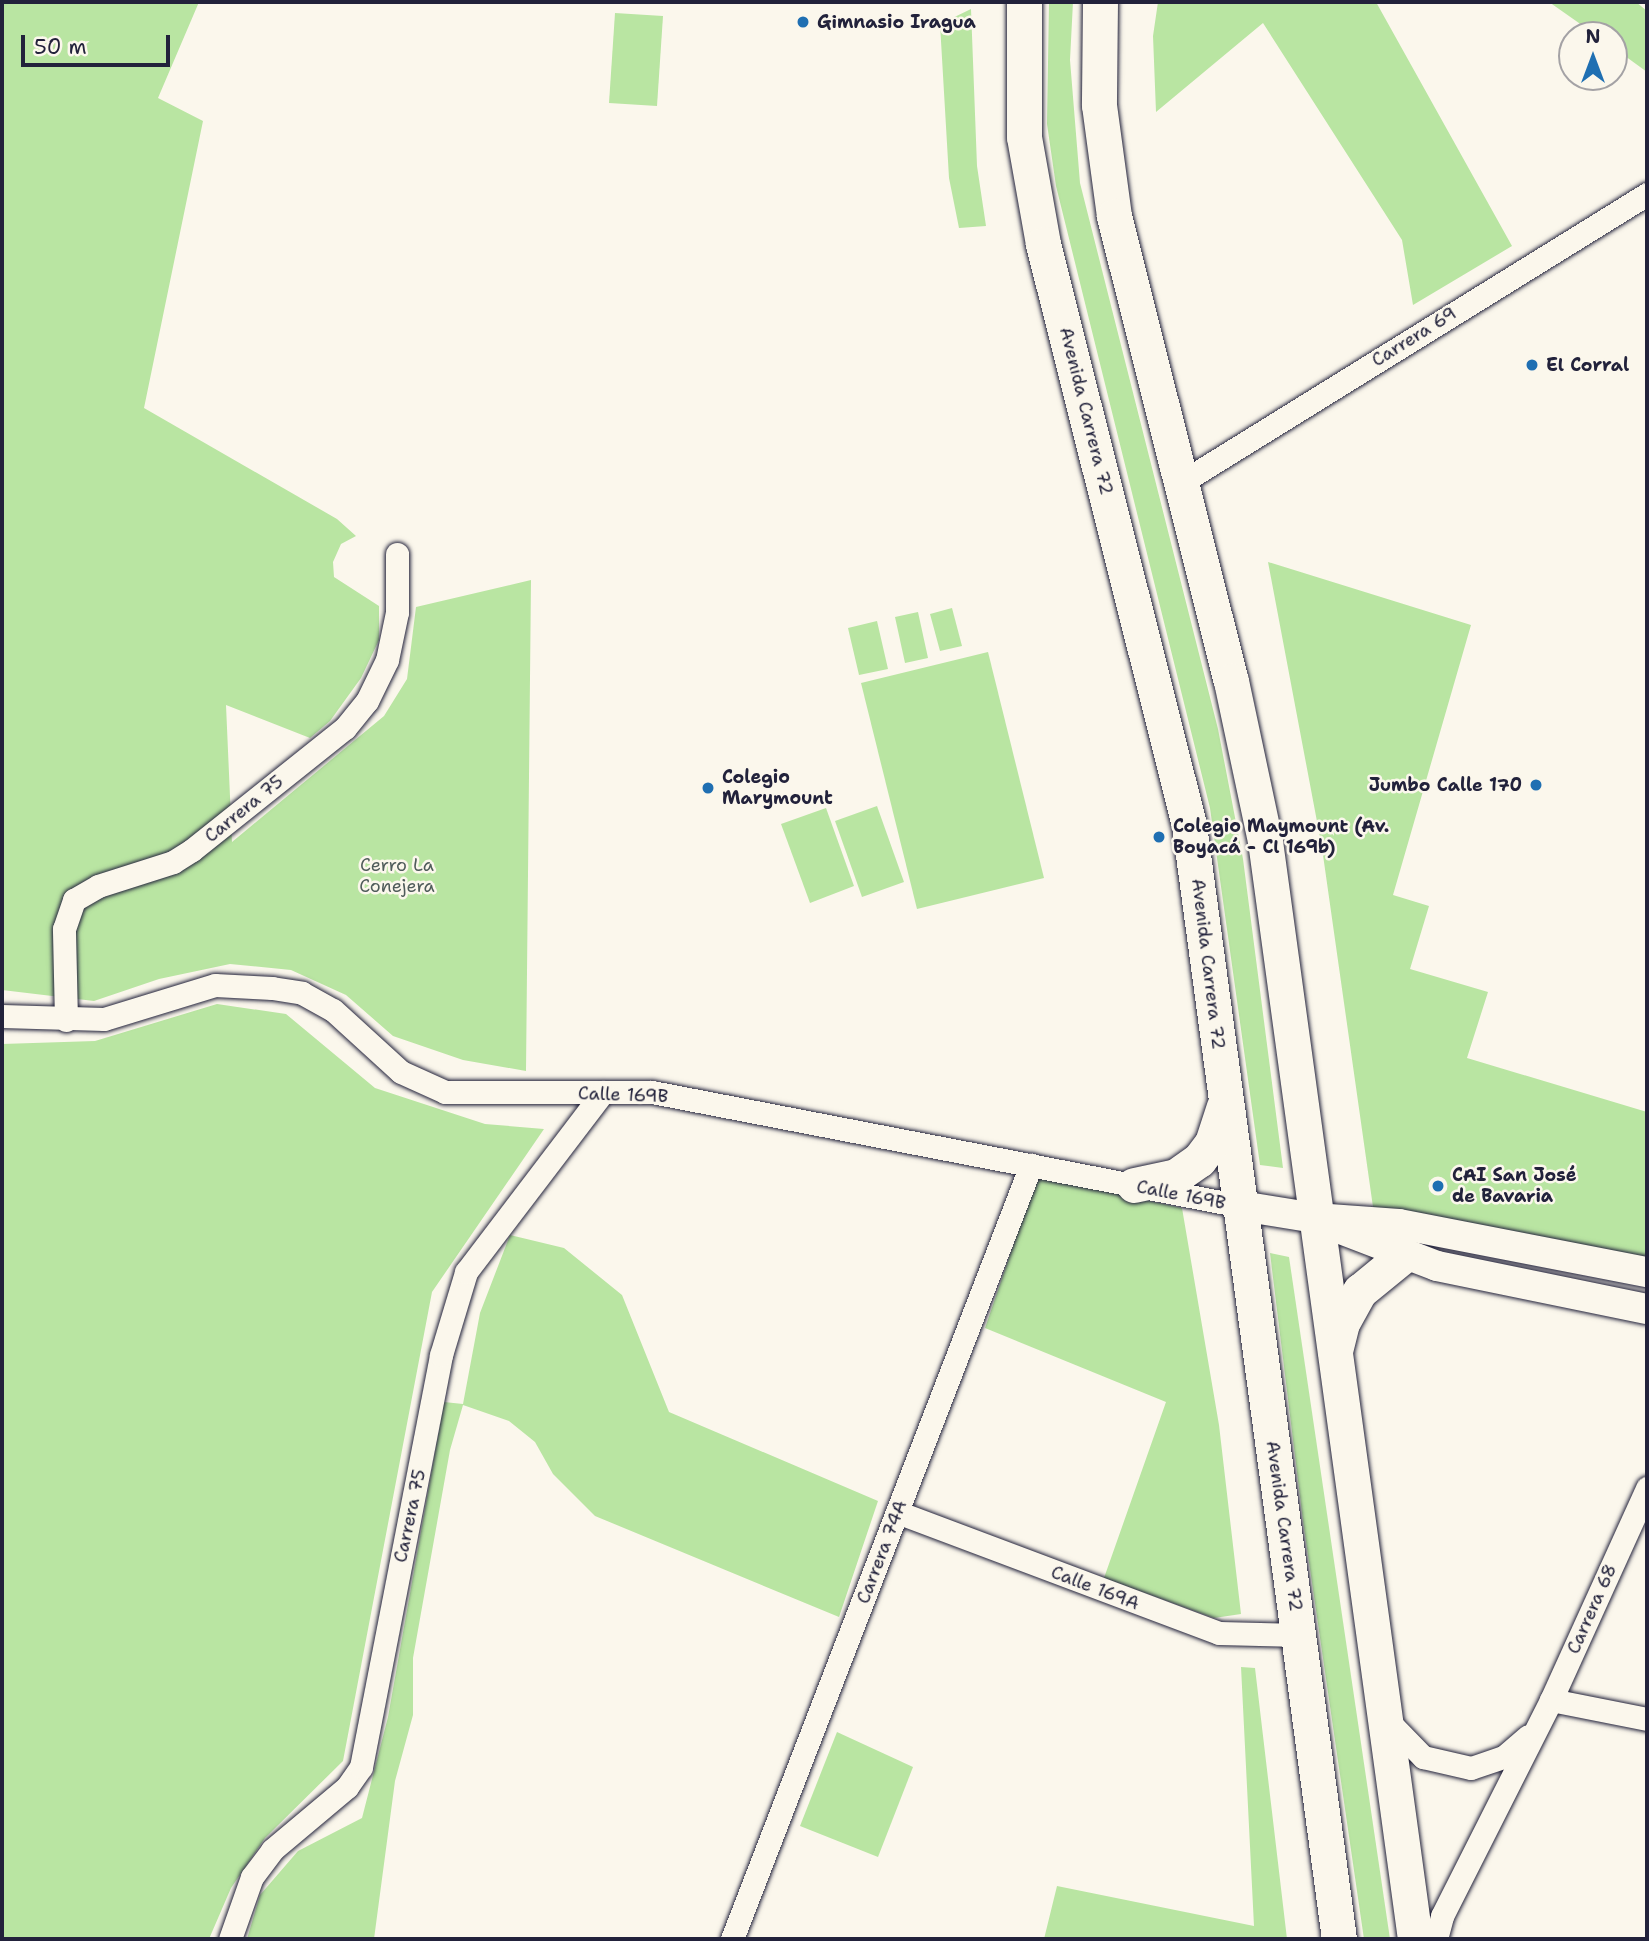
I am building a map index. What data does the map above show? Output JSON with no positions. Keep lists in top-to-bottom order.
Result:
{
  "streets": {
    "highway": ["Avenida Carrera 72"],
    "main road": ["Calle 169B"],
    "street": [
      "Carrera 69",
      "Carrera 75",
      "Carrera 74A",
      "Calle 169A",
      "Carrera 68"
    ]
  },
  "crossings": [
    ["Avenida Carrera 72", "Calle 169B"],
    ["Avenida Carrera 72", "Calle 169A"],
    ["Carrera 75", "Calle 169B"],
    ["Calle 169B", "Carrera 74A"],
    ["Carrera 74A", "Calle 169A"]
  ],
  "parks": ["Cerro La Conejera"],
  "places": [
    "Gimnasio Iragua",
    "El Corral",
    "Jumbo Calle 170",
    "Colegio Marymount",
    "Colegio Maymount (Av. Boyacá - Cl 169b)",
    "CAI San José de Bavaria"
  ],
  "scale_bar": "50 m",
  "north": "top"
}
